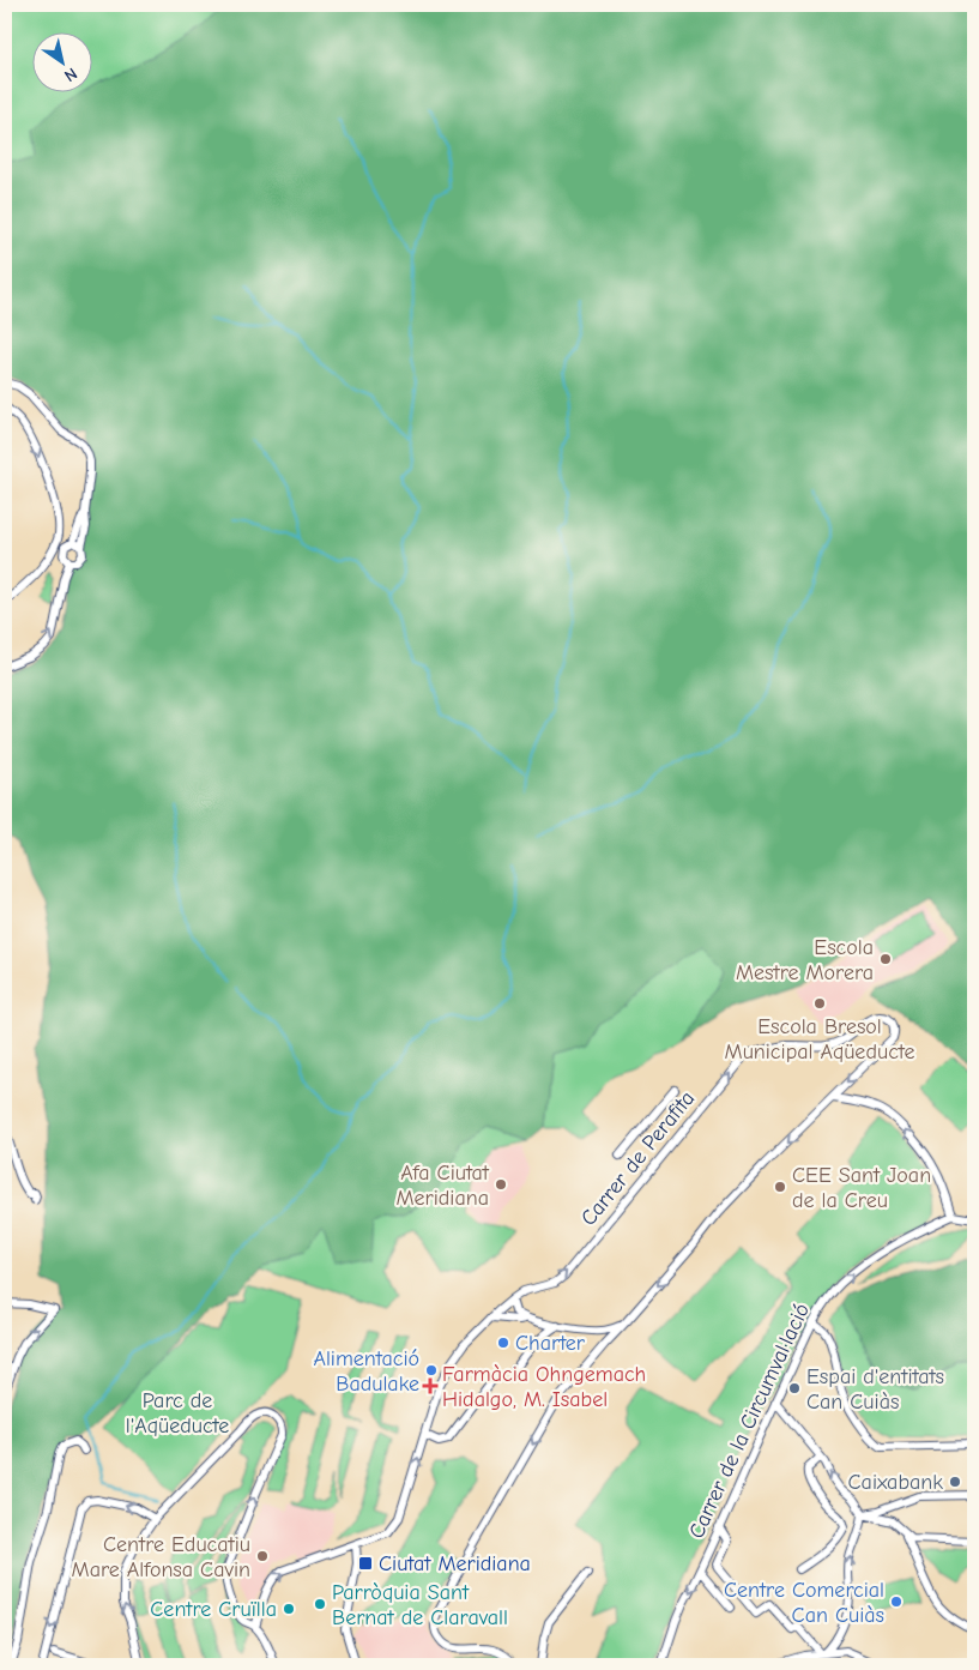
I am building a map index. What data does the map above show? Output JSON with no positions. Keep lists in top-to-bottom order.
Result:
{
  "streets": {
    "street": ["Carrer de Perafita", "Carrer de la Circumval·lació"]
  },
  "parks": ["Parc de l'Aqüeducte"],
  "places": {
    "other": [
      "Escola Mestre Morera",
      "Escola Bresol Municipal Aqüeducte",
      "Afa Ciutat Meridiana",
      "CEE Sant Joan de la Creu",
      "Charter",
      "Alimentació Badulake",
      "Espai d'entitats Can Cuiàs",
      "Caixabank",
      "Centre Educatiu Mare Alfonsa Cavin",
      "Centre Comercial Can Cuiàs",
      "Parròquia Sant Bernat de Claravall",
      "Centre Cruïlla"
    ],
    "health": ["Farmàcia Ohngemach Hidalgo, M. Isabel"],
    "transit": ["Ciutat Meridiana"]
  },
  "north": "bottom right"
}
